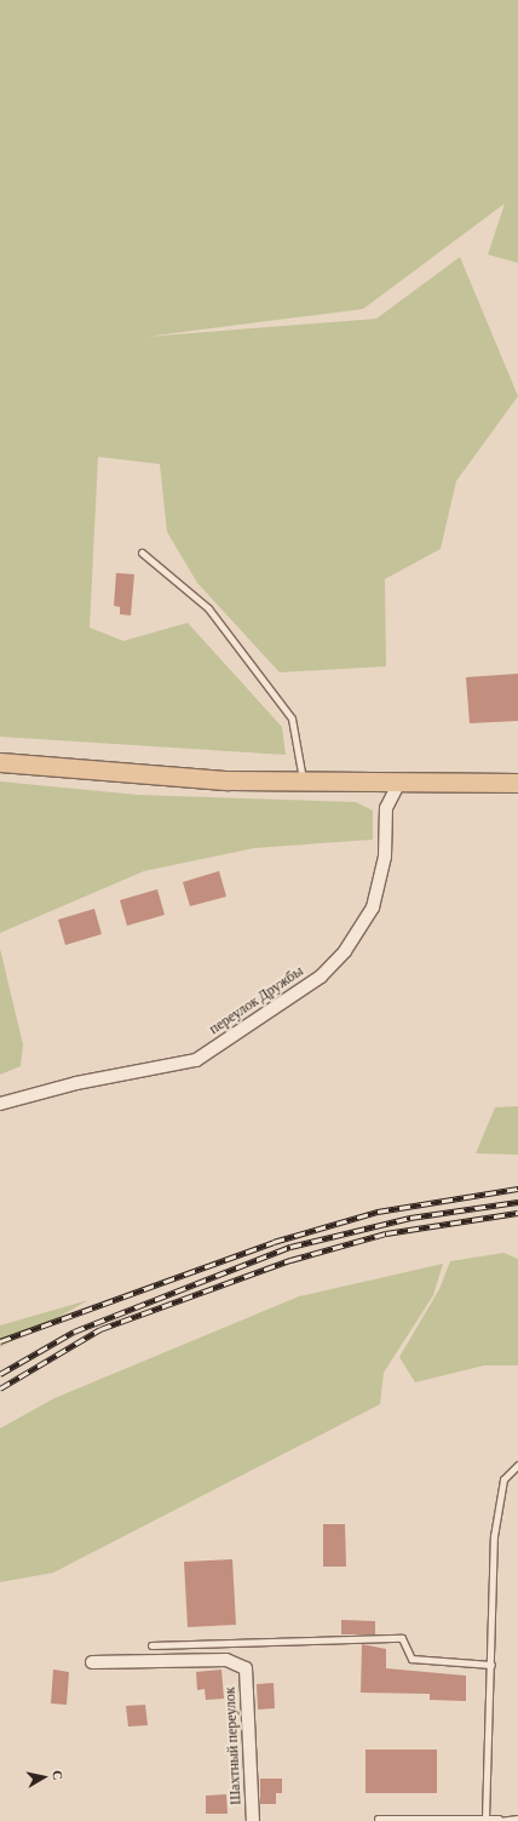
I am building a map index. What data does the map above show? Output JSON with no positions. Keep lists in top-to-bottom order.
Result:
{
  "streets": {
    "street": ["переулок Дружбы", "Шахтный переулок"]
  },
  "north": "right"
}
